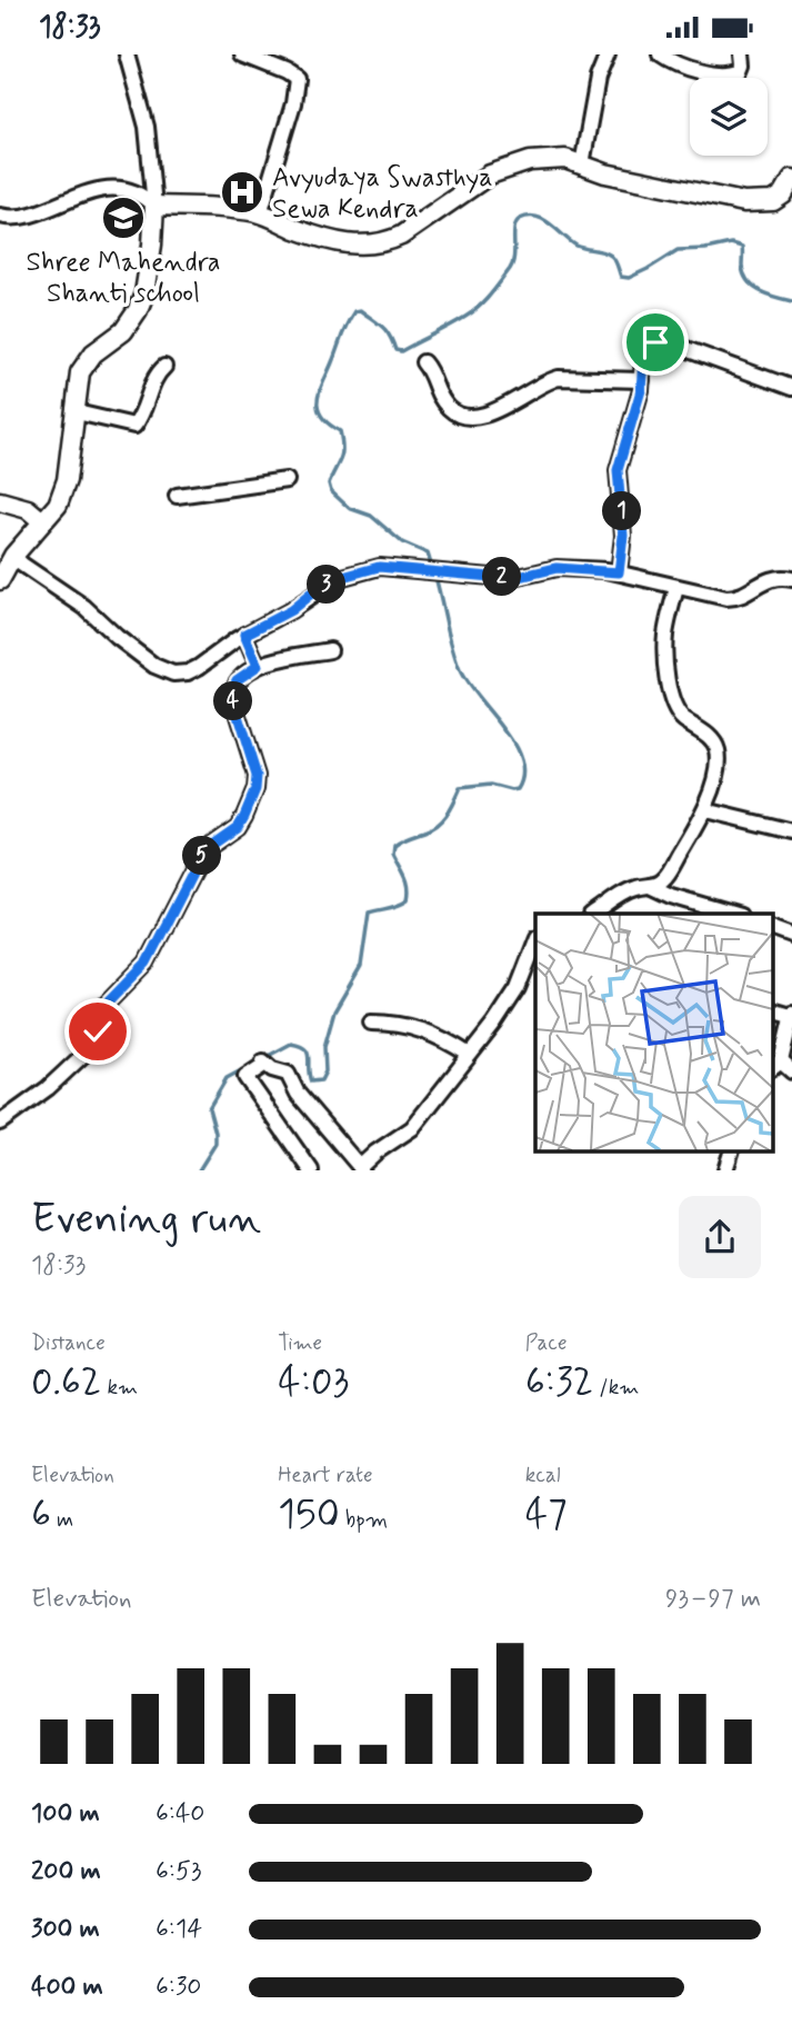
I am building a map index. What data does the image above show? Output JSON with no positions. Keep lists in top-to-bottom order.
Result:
{
  "places": {
    "hospital": ["Avyudaya Swasthya Sewa Kendra"],
    "school or university": ["Shree Mahendra Shanti school"]
  },
  "page": {
    "status": "18:33",
    "pins": [
      "1",
      "2",
      "3",
      "4",
      "5"
    ],
    "heading": ["Evening run", "18:33"],
    "stats": [
      ["Distance", "0.62 km"],
      ["Time", "4:03"],
      ["Pace", "6:32 /km"],
      ["Elevation", "6 m"],
      ["Heart rate", "150 bpm"],
      ["kcal", "47"]
    ],
    "chart": ["Elevation", "93–97 m"],
    "list": [
      {
        "name": "100 m",
        "note": "6:40"
      },
      {
        "name": "200 m",
        "note": "6:53"
      },
      {
        "name": "300 m",
        "note": "6:14"
      },
      {
        "name": "400 m",
        "note": "6:30"
      }
    ]
  }
}
